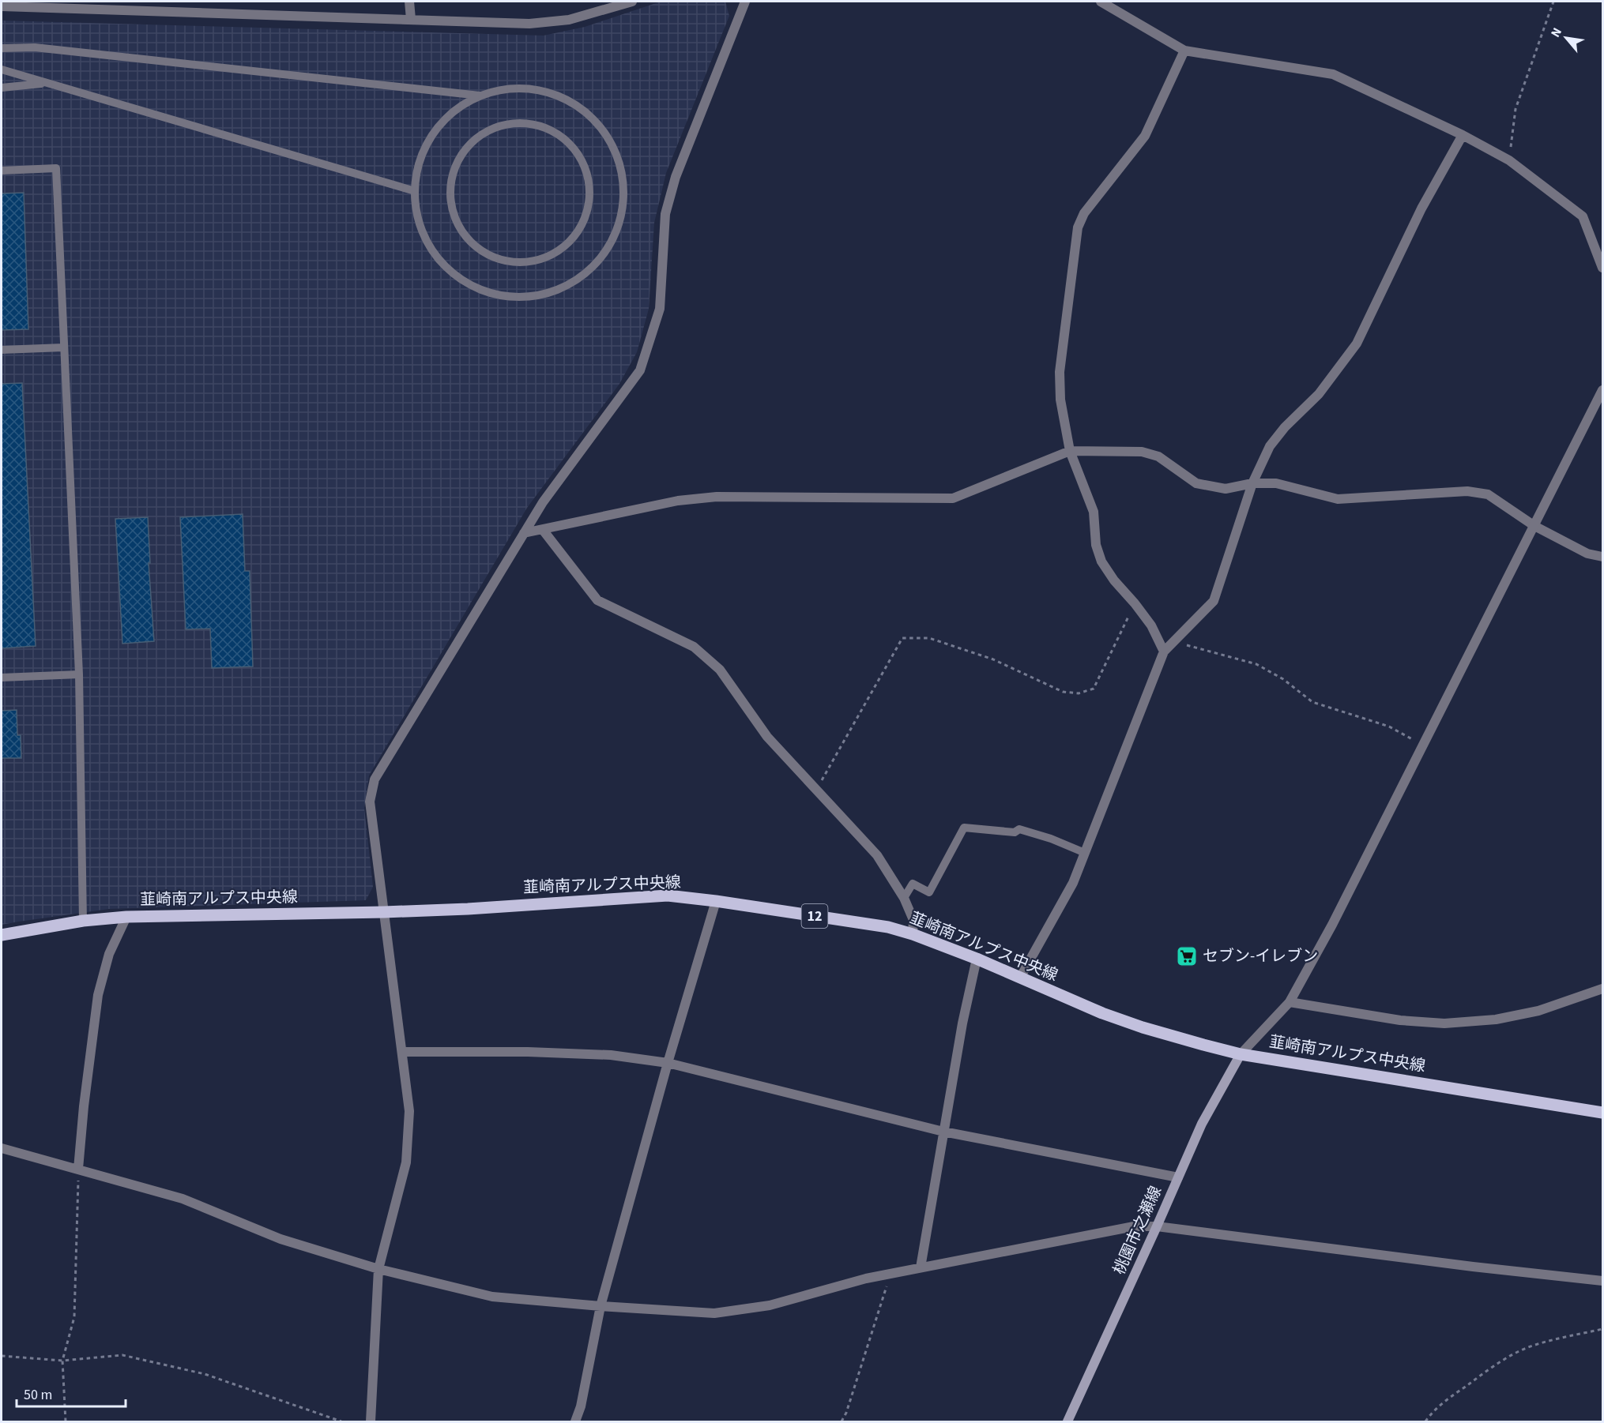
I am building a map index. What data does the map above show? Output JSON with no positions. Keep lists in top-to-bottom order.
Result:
{
  "streets": {
    "main road": ["韮崎南アルプス中央線", "12", "桃園市之瀬線"]
  },
  "crossings": [
    ["韮崎南アルプス中央線", "桃園市之瀬線"]
  ],
  "places": {
    "supermarket": ["セブン-イレブン"]
  },
  "scale_bar": "50 m",
  "north": "top left"
}
